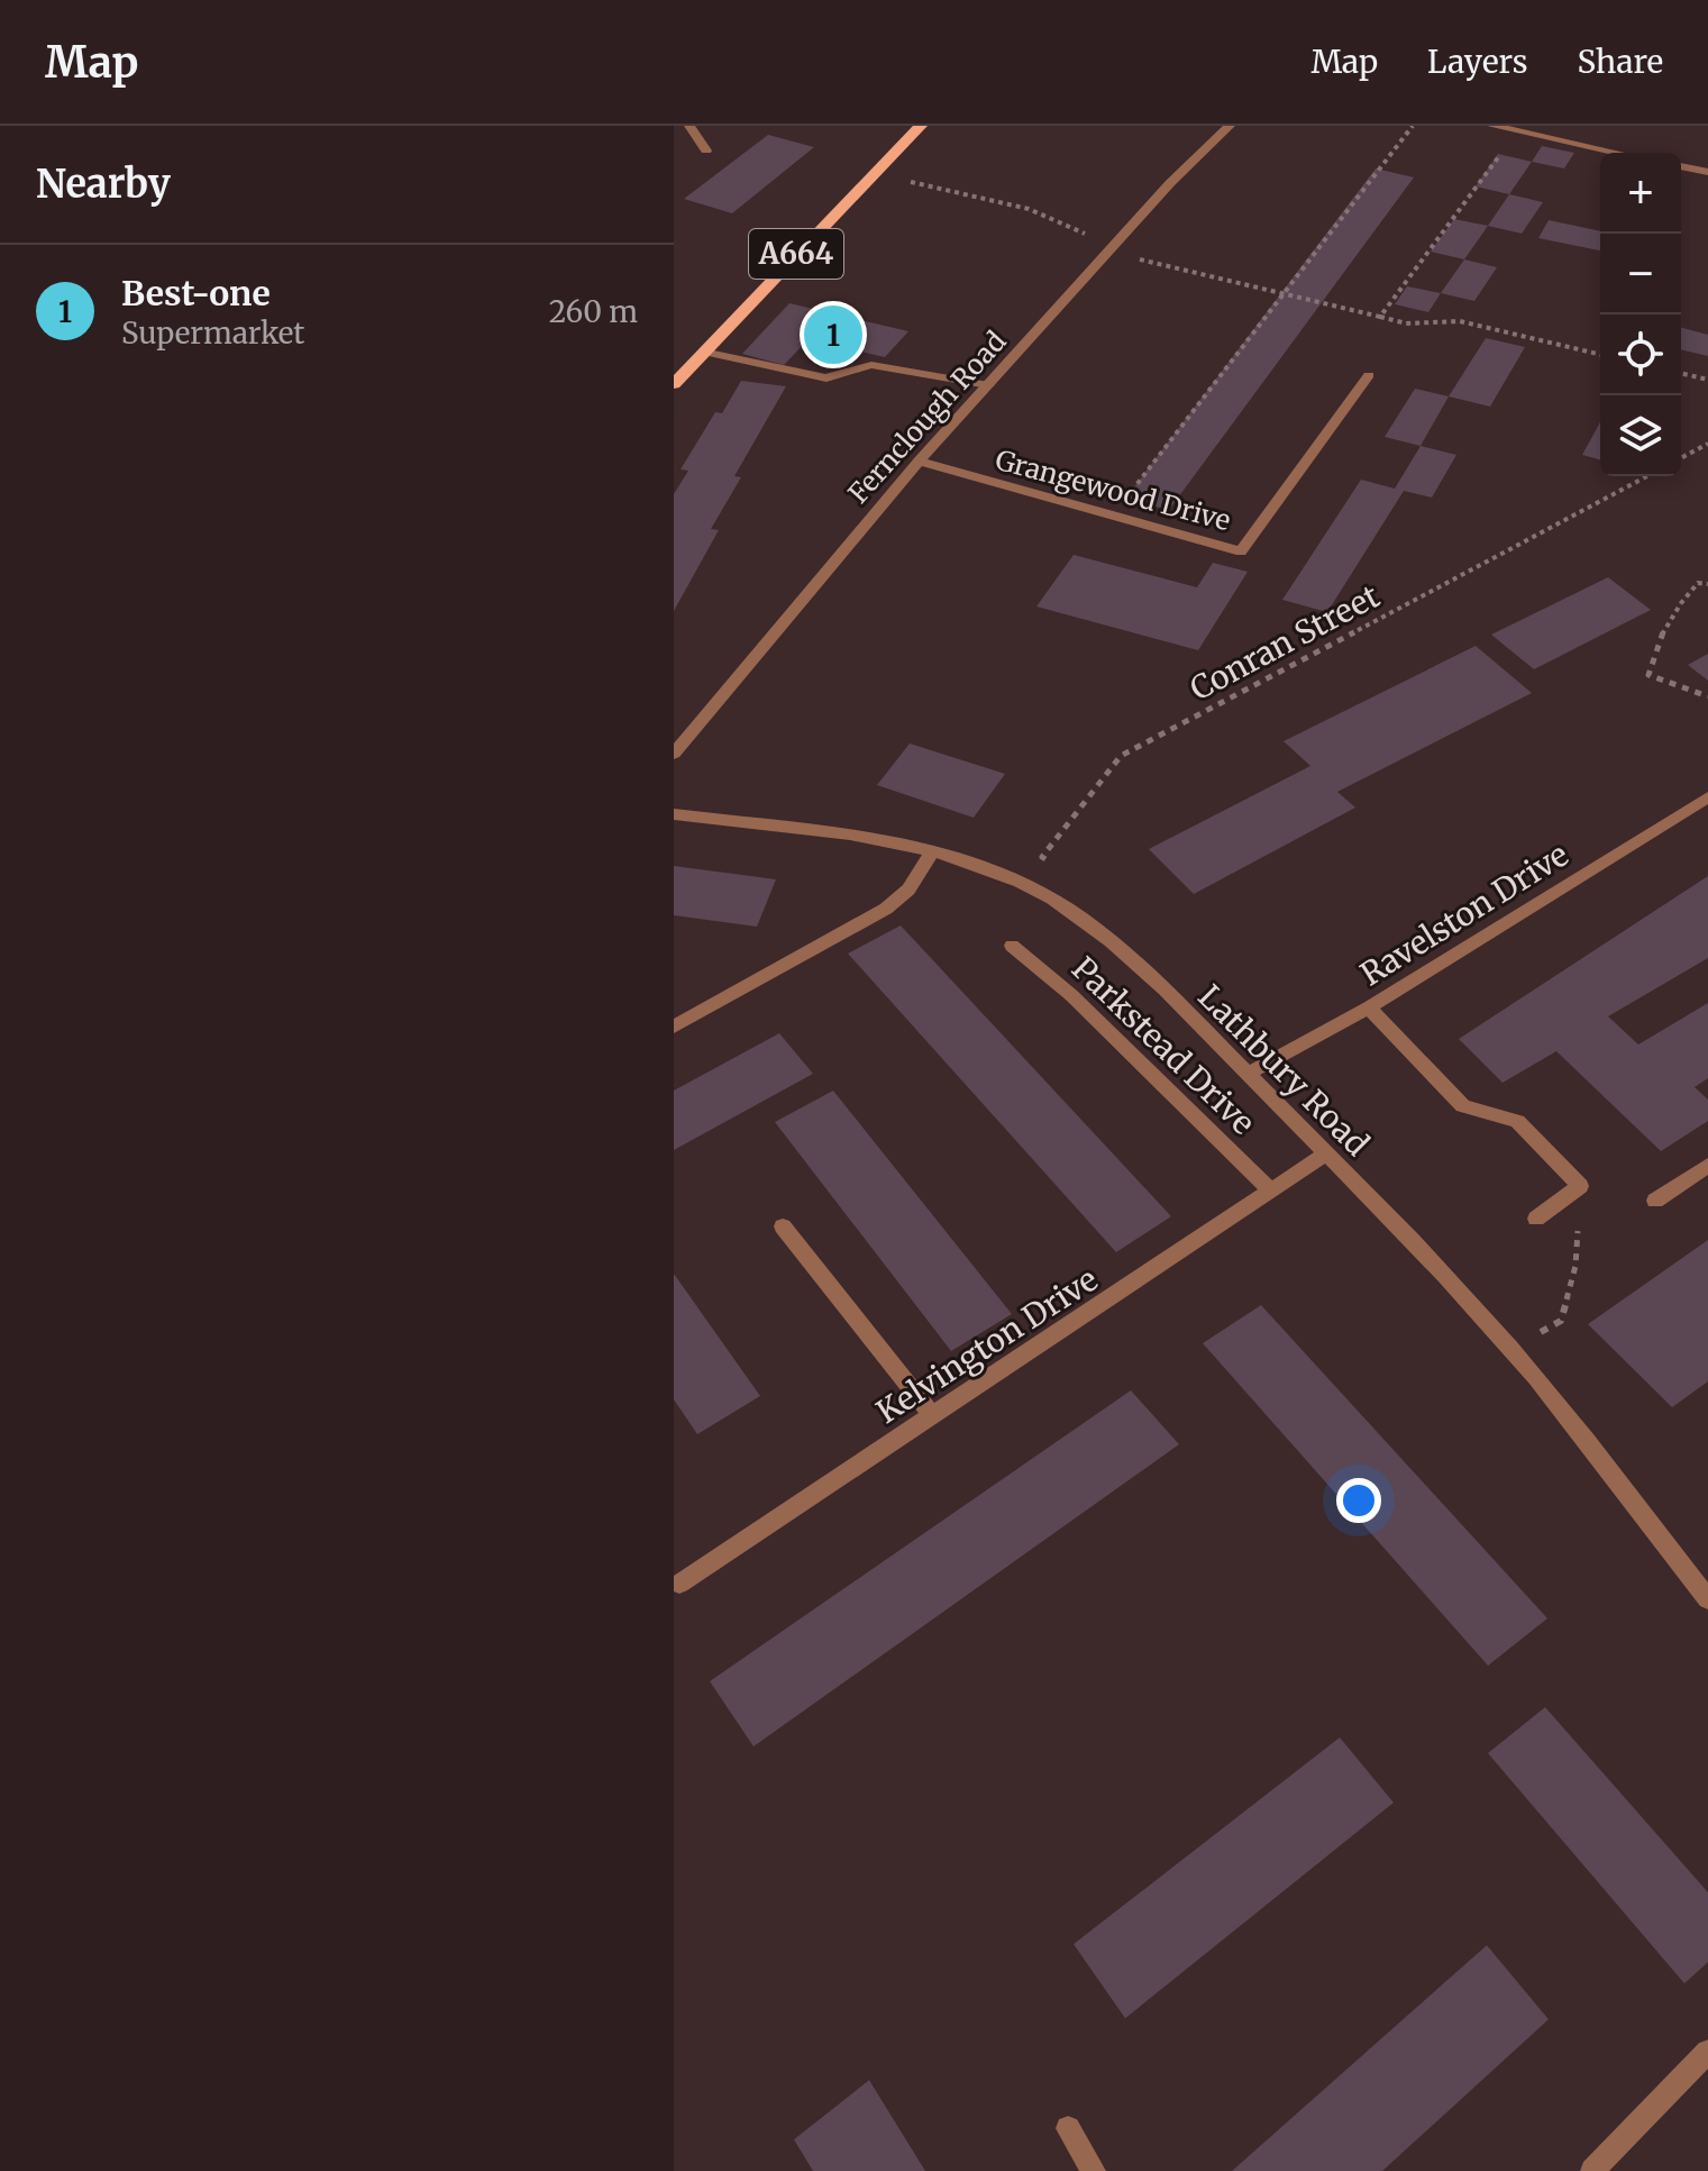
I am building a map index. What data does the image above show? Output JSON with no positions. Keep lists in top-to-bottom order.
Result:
{
  "streets": {
    "main road": ["A664"],
    "street": [
      "Fernclough Road",
      "Grangewood Drive",
      "Ravelston Drive",
      "Parkstead Drive",
      "Lathbury Road",
      "Kelvington Drive"
    ],
    "path": ["Conran Street"]
  },
  "crossings": [
    ["Fernclough Road", "Grangewood Drive"],
    ["Ravelston Drive", "Lathbury Road"],
    ["Parkstead Drive", "Kelvington Drive"],
    ["Lathbury Road", "Kelvington Drive"]
  ],
  "page": {
    "header": "Map",
    "nav": ["Map", "Layers", "Share"],
    "heading": "Nearby",
    "map_buttons": ["+", "−"],
    "list": [
      {
        "mark": "1",
        "name": "Best-one",
        "note": "Supermarket",
        "value": "260 m"
      }
    ],
    "pins": "1"
  }
}
